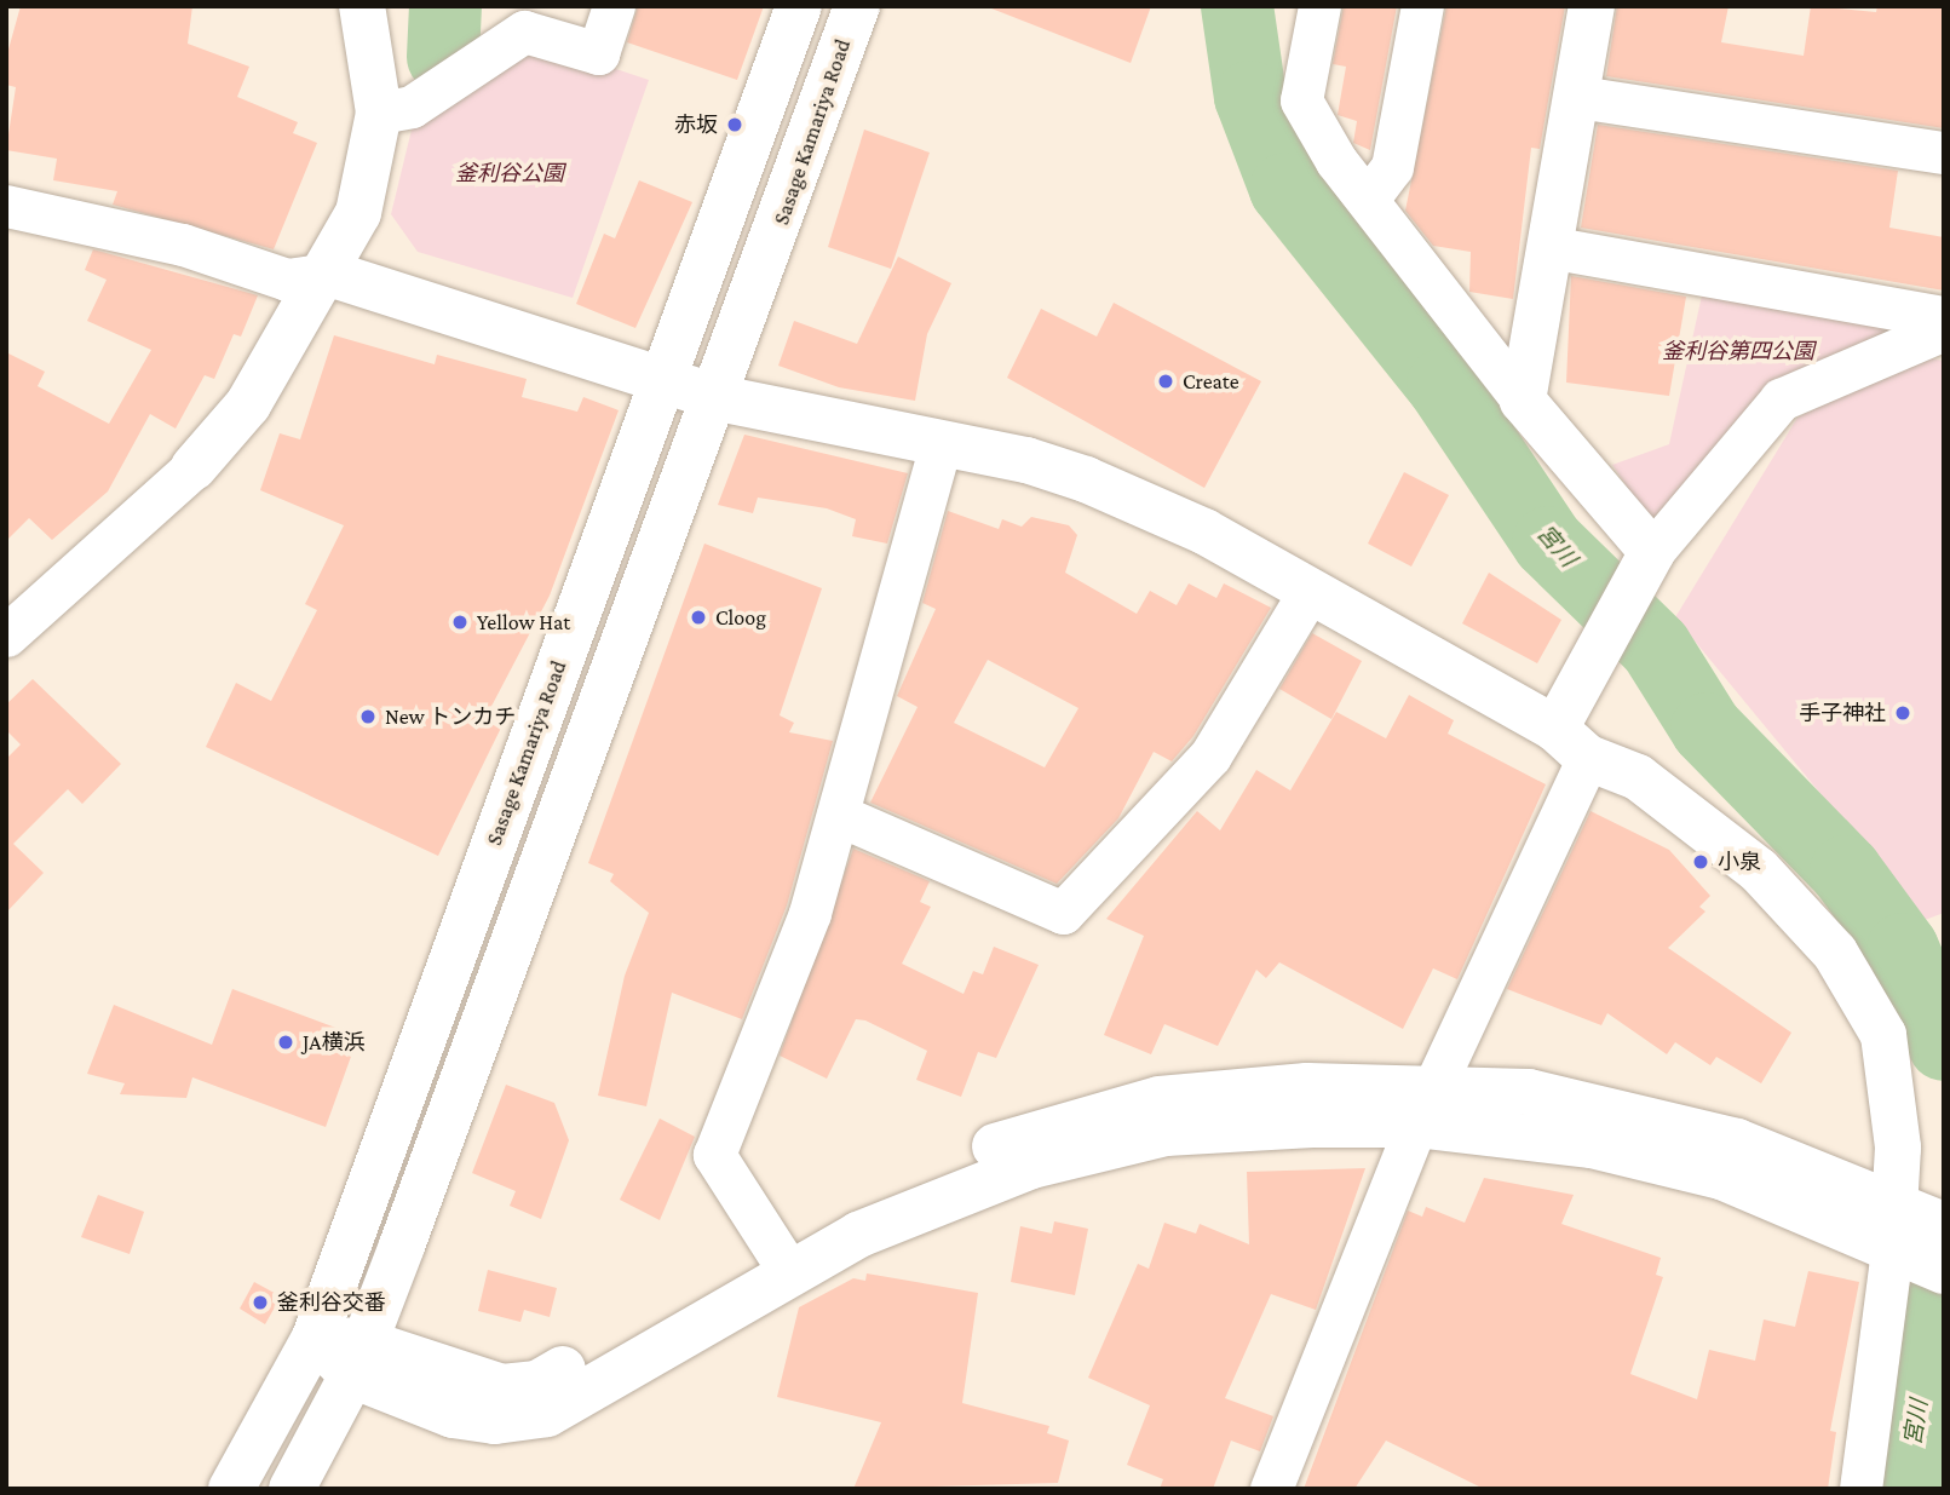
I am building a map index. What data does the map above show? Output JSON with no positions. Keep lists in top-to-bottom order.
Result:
{
  "streets": {
    "street": ["Sasage Kamariya Road"]
  },
  "water": ["宮川"],
  "parks": ["釜利谷公園", "釜利谷第四公園"],
  "places": [
    "赤坂",
    "Create",
    "Cloog",
    "Yellow Hat",
    "手子神社",
    "New トンカチ",
    "小泉",
    "JA横浜",
    "釜利谷交番"
  ]
}
